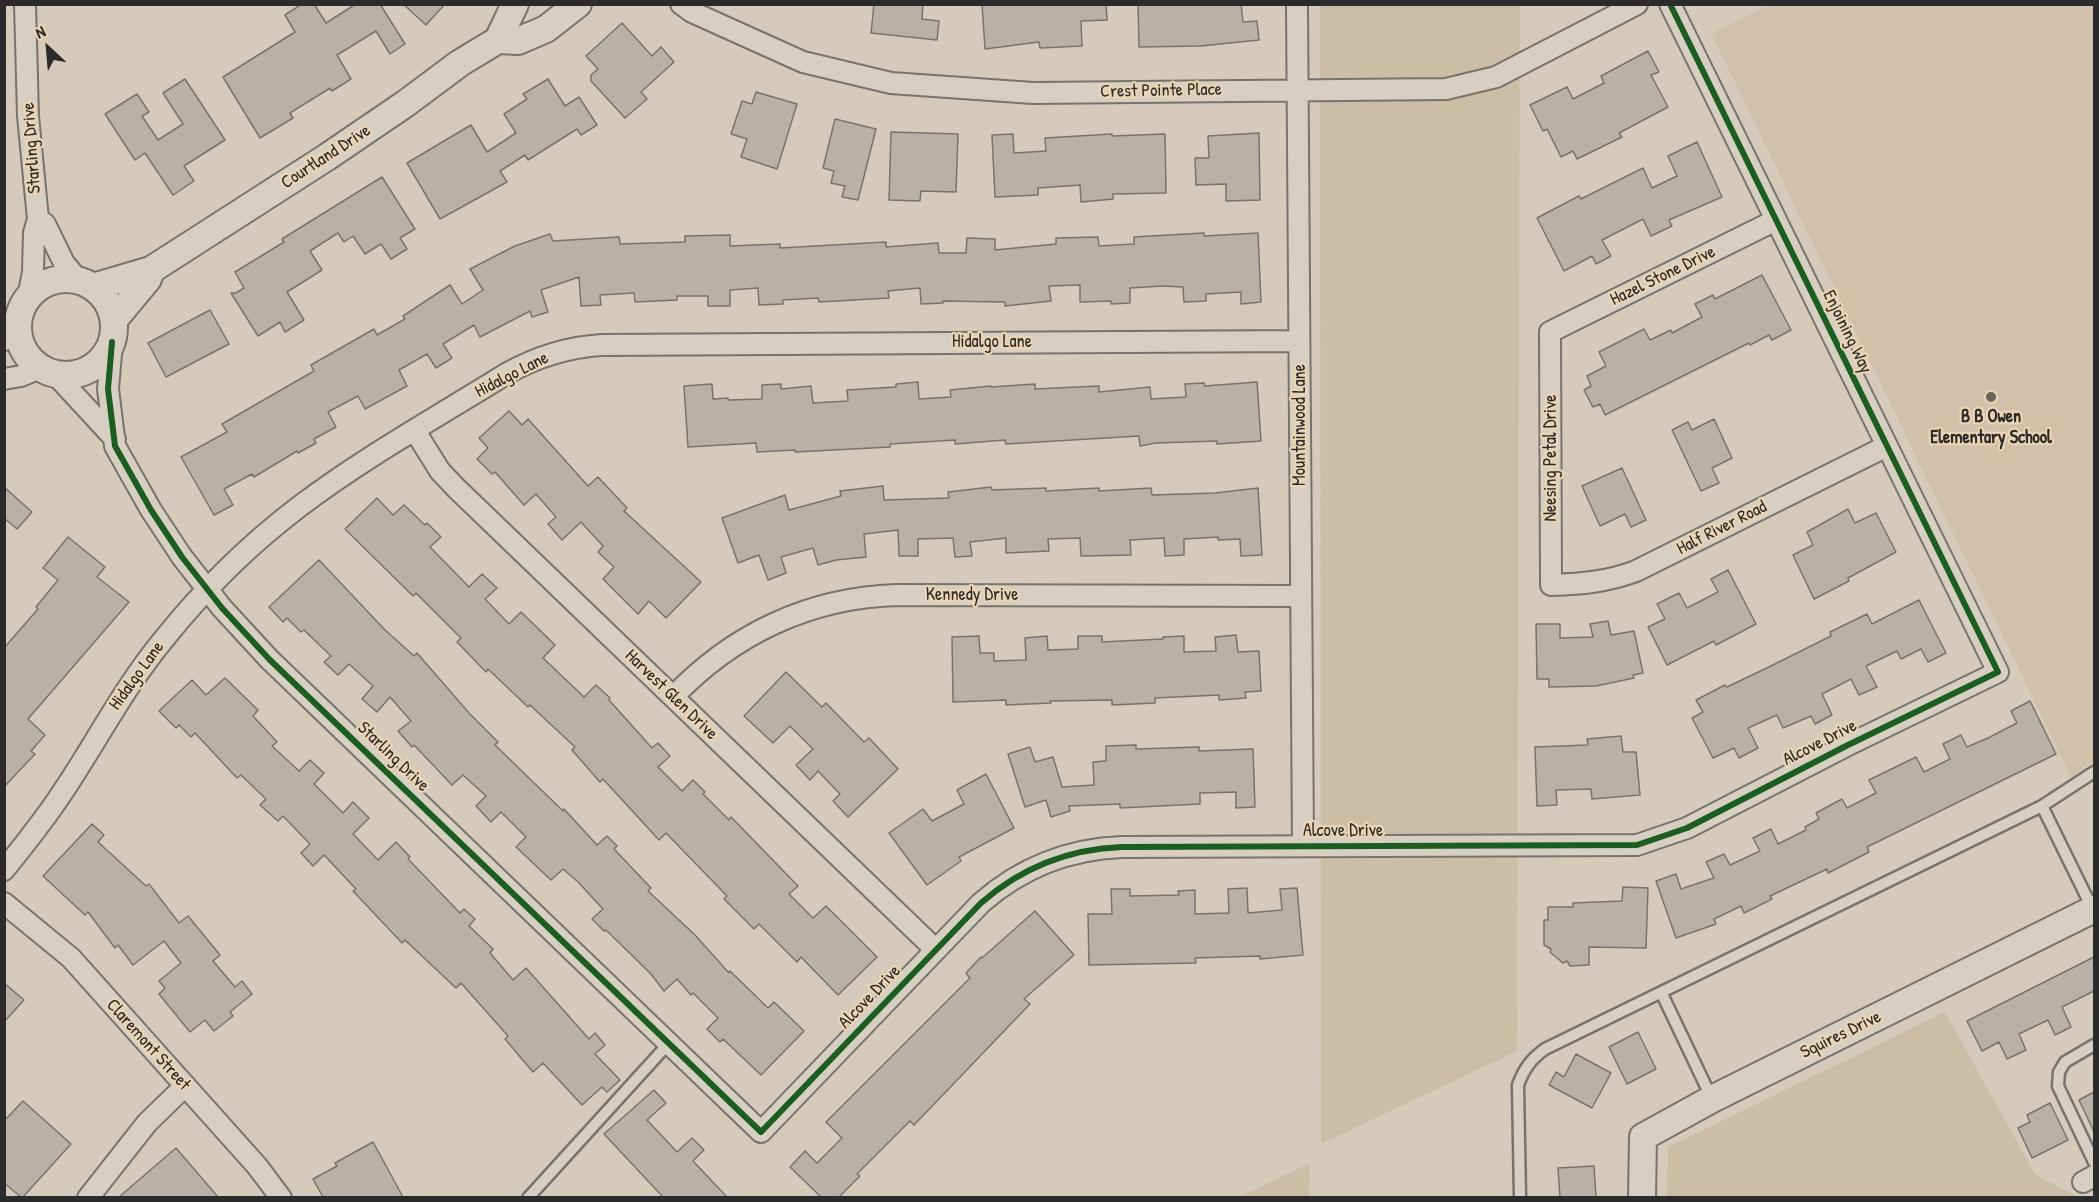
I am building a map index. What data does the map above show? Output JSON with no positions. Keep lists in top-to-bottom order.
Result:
{
  "streets": {
    "street": [
      "Crest Pointe Place",
      "Starling Drive",
      "Courtland Drive",
      "Hazel Stone Drive",
      "Enjoining Way",
      "Hidalgo Lane",
      "Mountainwood Lane",
      "Neesing Petal Drive",
      "Half River Road",
      "Kennedy Drive",
      "Harvest Glen Drive",
      "Alcove Drive",
      "Squires Drive",
      "Claremont Street"
    ]
  },
  "crossings": [
    ["Crest Pointe Place", "Mountainwood Lane"],
    ["Starling Drive", "Courtland Drive"],
    ["Starling Drive", "Hidalgo Lane"],
    ["Starling Drive", "Alcove Drive"],
    ["Hazel Stone Drive", "Enjoining Way"],
    ["Hazel Stone Drive", "Neesing Petal Drive"],
    ["Enjoining Way", "Half River Road"],
    ["Enjoining Way", "Alcove Drive"],
    ["Hidalgo Lane", "Mountainwood Lane"],
    ["Hidalgo Lane", "Harvest Glen Drive"],
    ["Mountainwood Lane", "Kennedy Drive"],
    ["Mountainwood Lane", "Alcove Drive"],
    ["Neesing Petal Drive", "Half River Road"],
    ["Kennedy Drive", "Harvest Glen Drive"],
    ["Harvest Glen Drive", "Alcove Drive"]
  ],
  "places": ["B B Owen Elementary School"],
  "north": "top left"
}
